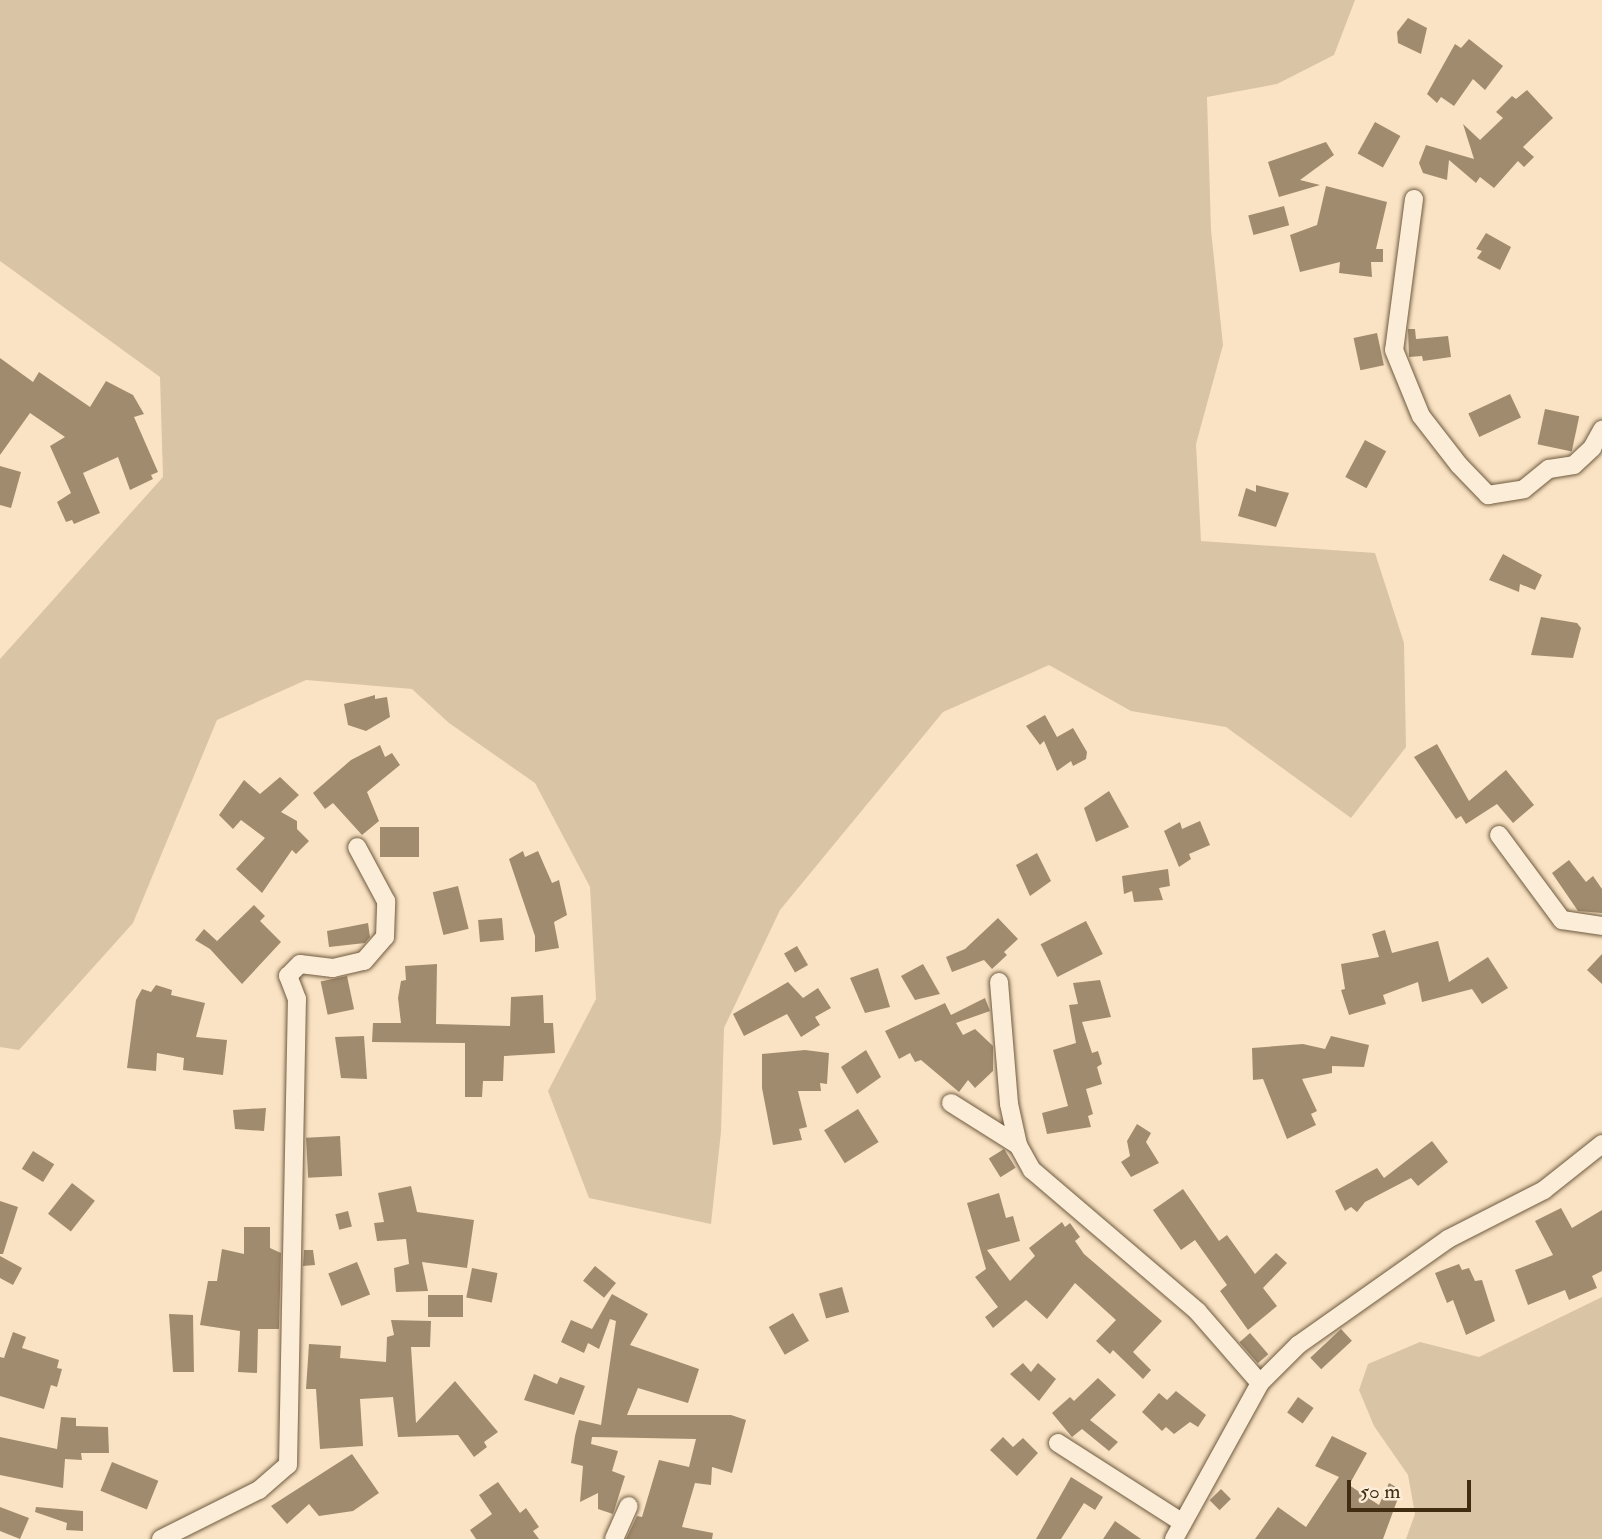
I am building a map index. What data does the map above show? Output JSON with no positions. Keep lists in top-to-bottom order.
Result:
{
  "scale_bar": "50 m"
}
